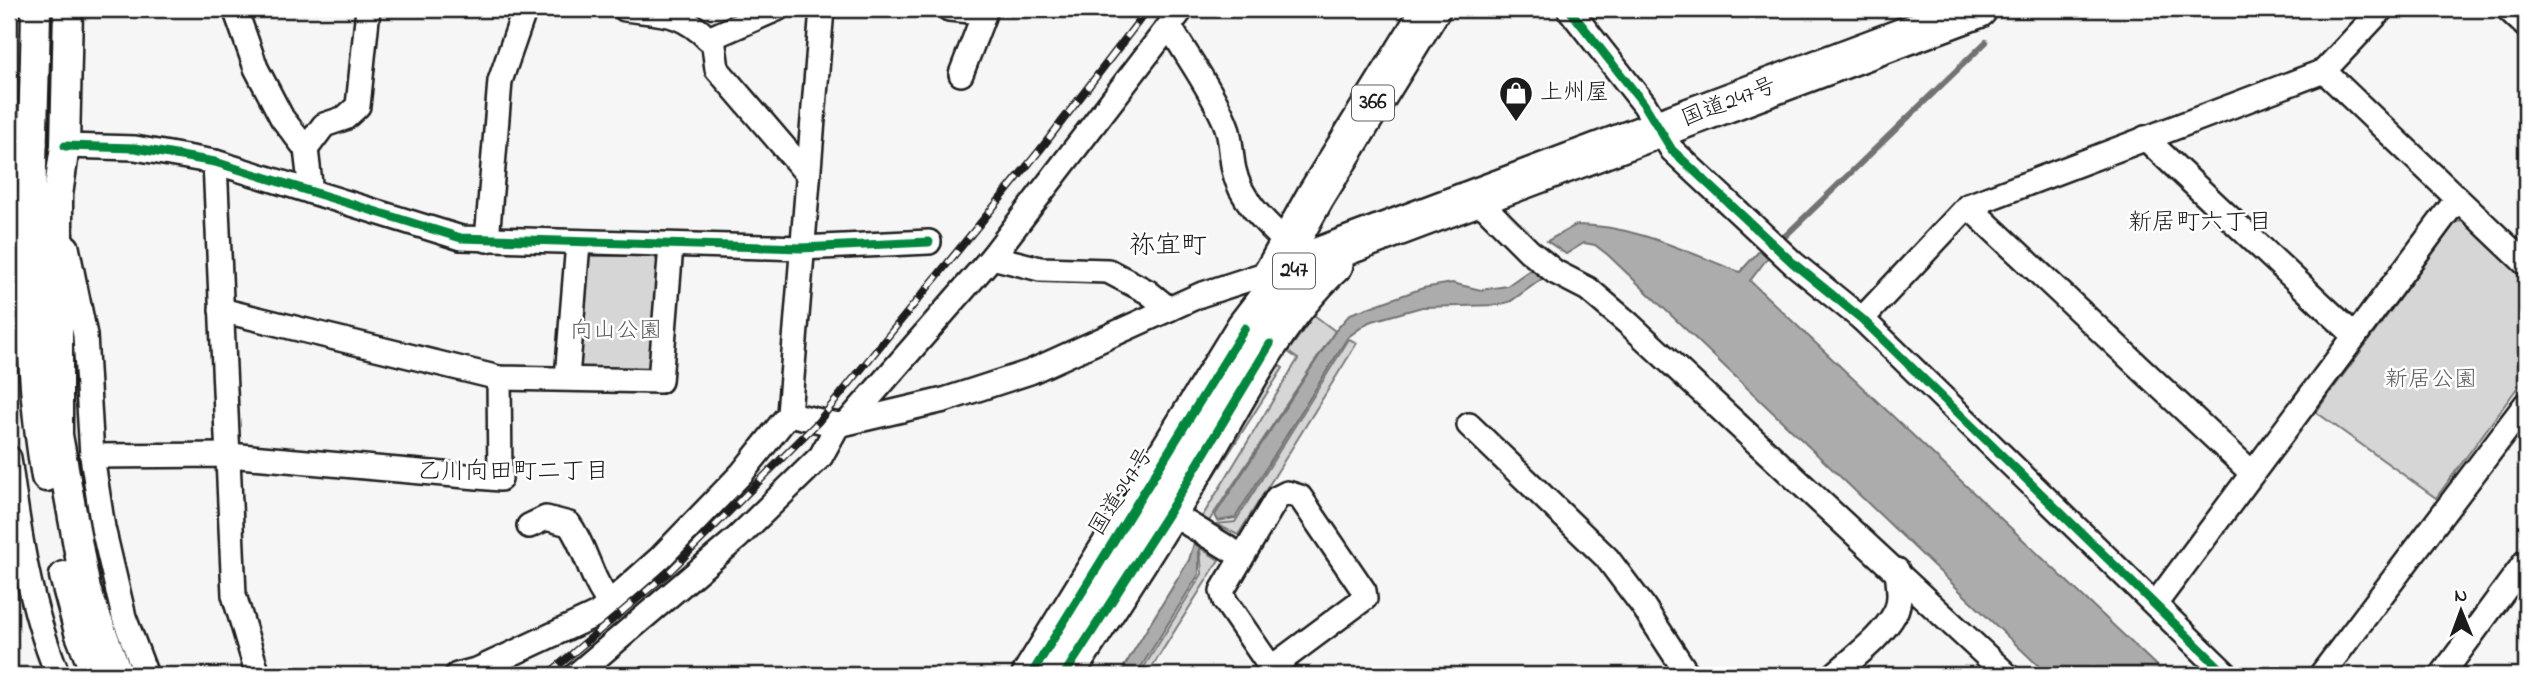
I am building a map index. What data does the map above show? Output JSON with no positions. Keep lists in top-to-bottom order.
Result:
{
  "streets": {
    "highway": ["366", "国道247号", "247"]
  },
  "crossings": [
    ["366", "国道247号"]
  ],
  "districts": ["新居町六丁目", "祢宜町", "乙川向田町二丁目"],
  "parks": ["向山公園", "新居公園"],
  "places": {
    "shop": ["上州屋"]
  },
  "north": "top"
}
